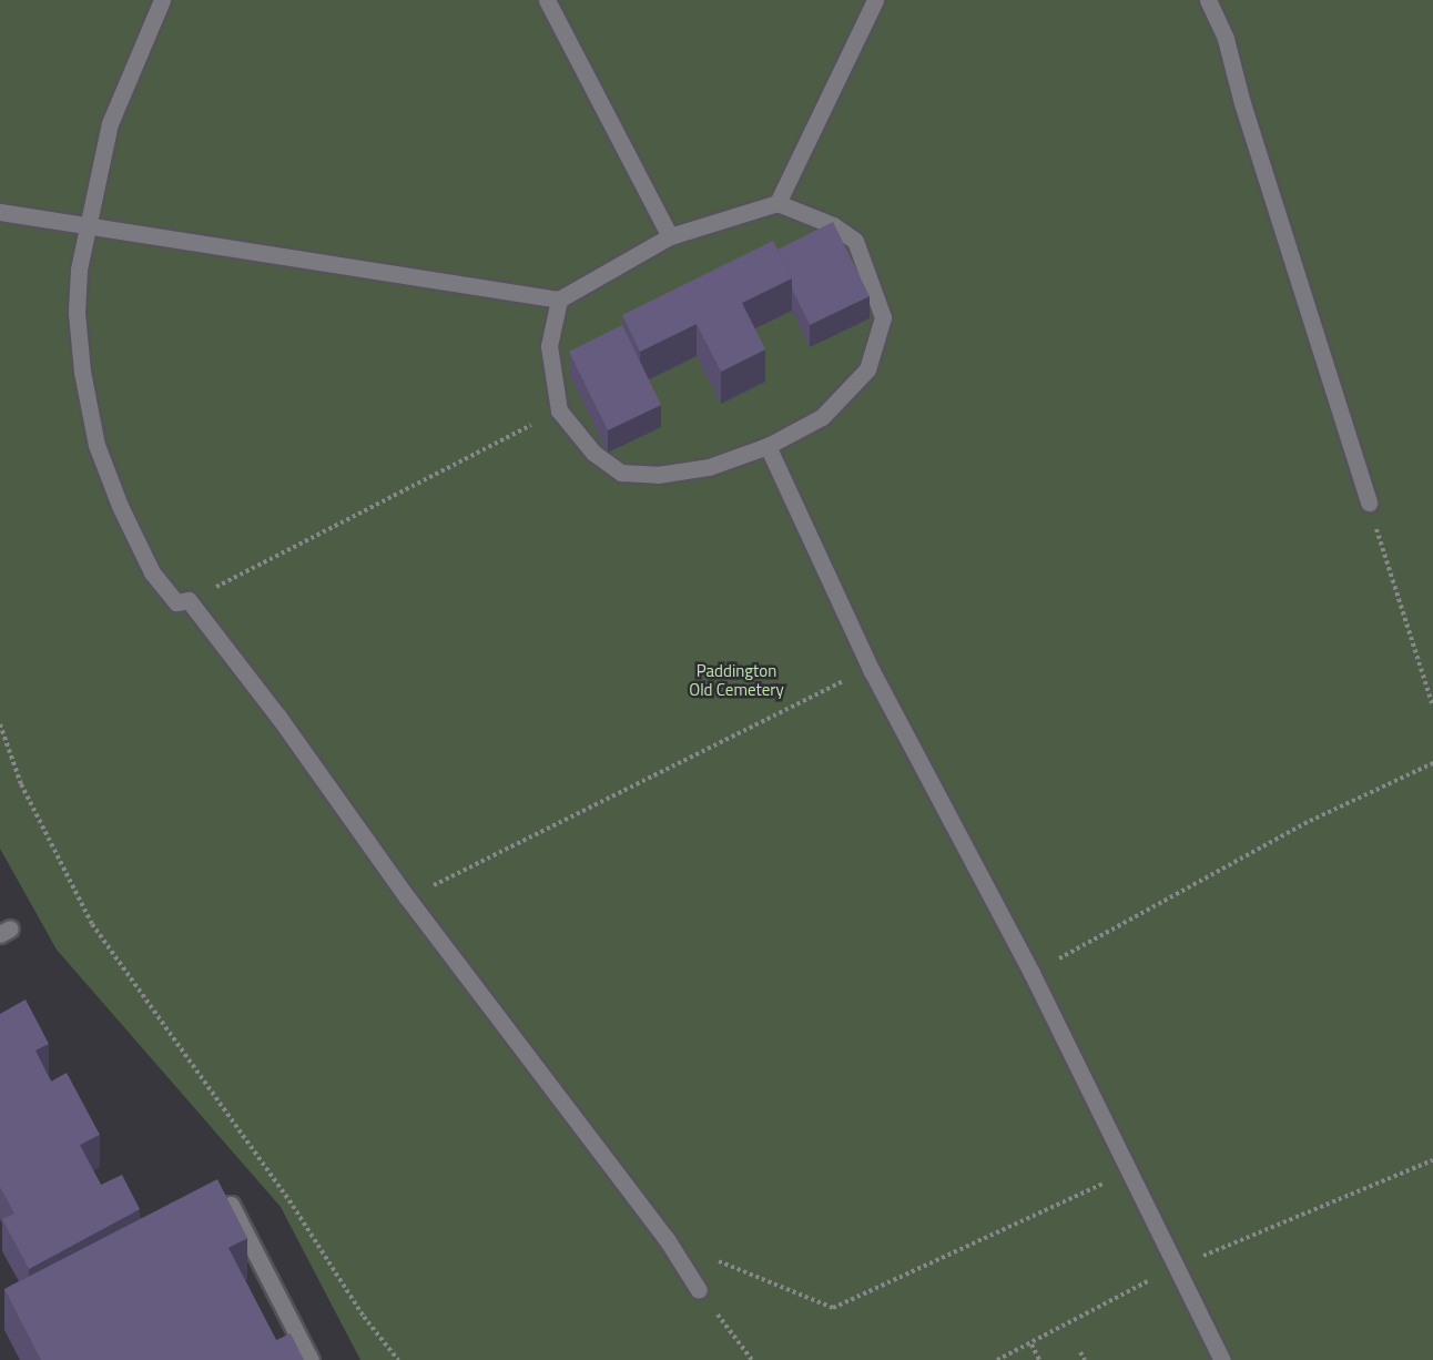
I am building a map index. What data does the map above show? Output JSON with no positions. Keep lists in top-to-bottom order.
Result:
{
  "parks": ["Paddington Old Cemetery"]
}
